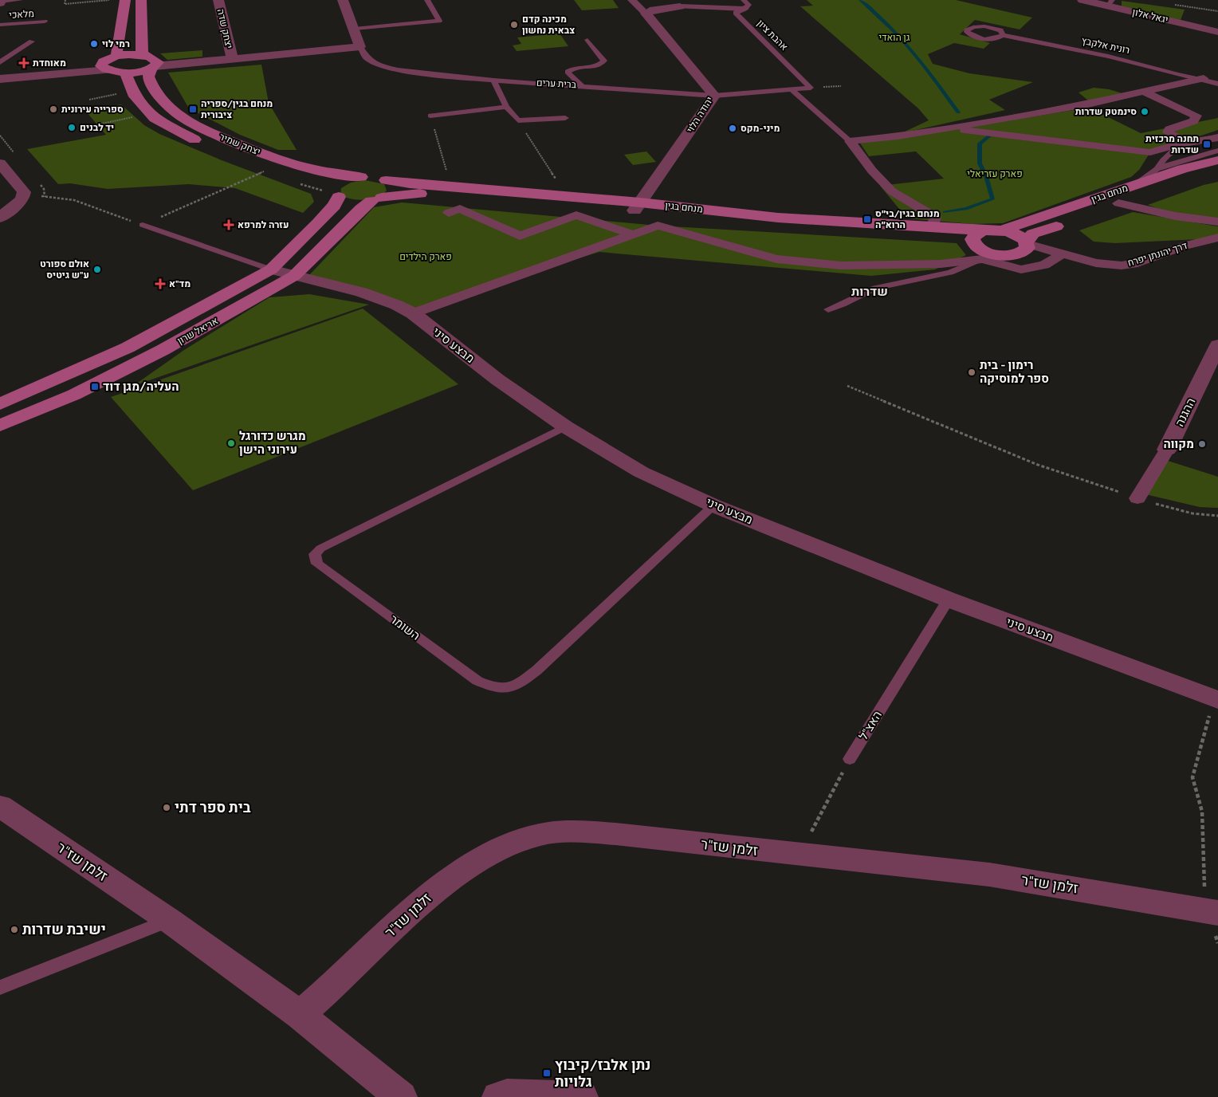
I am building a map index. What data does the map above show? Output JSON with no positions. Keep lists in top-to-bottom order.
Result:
{
  "streets": {
    "main road": ["יצחק שמיר", "מנחם בגין", "אריאל שרון"],
    "street": [
      "יגאל אלון",
      "יצחק שדה",
      "ברית ערים",
      "יהודה הלוי",
      "דרך יהונתן יפרח",
      "מבצע סיני",
      "ההגנה",
      "זלמן שז\"ר"
    ],
    "lane": [
      "מלאכי",
      "אהבת ציון",
      "רונית אלקבץ",
      "השומר",
      "האצ\"ל"
    ]
  },
  "crossings": [
    ["אהבת ציון", "ברית ערים"],
    ["ברית ערים", "יהודה הלוי"],
    ["יהודה הלוי", "מנחם בגין"],
    ["יצחק שמיר", "מנחם בגין"],
    ["יצחק שמיר", "אריאל שרון"],
    ["מנחם בגין", "דרך יהונתן יפרח"],
    ["מנחם בגין", "אריאל שרון"],
    ["אריאל שרון", "מבצע סיני"],
    ["מבצע סיני", "השומר"],
    ["מבצע סיני", "האצ\"ל"]
  ],
  "districts": ["שדרות"],
  "parks": ["גן הואדי", "פארק עזריאלי", "פארק הילדים"],
  "places": {
    "other": [
      "מכינה קדם צבאית נחשון",
      "רמי לוי",
      "ספרייה עירונית",
      "סינמטק שדרות",
      "יד לבנים",
      "מיני-מקס",
      "אולם ספורט ע\"ש גיטיס",
      "רימון - בית ספר למוסיקה",
      "מגרש כדורגל עירוני הישן",
      "מקווה",
      "בית ספר דתי",
      "ישיבת שדרות"
    ],
    "health": ["מאוחדת", "עזרה למרפא", "מד\"א"],
    "transit": [
      "מנחם בגין/ספריה ציבורית",
      "תחנה מרכזית שדרות",
      "מנחם בגין/בי״ס הרוא״ה",
      "העליה/מגן דוד",
      "נתן אלבז/קיבוץ גלויות"
    ]
  }
}
